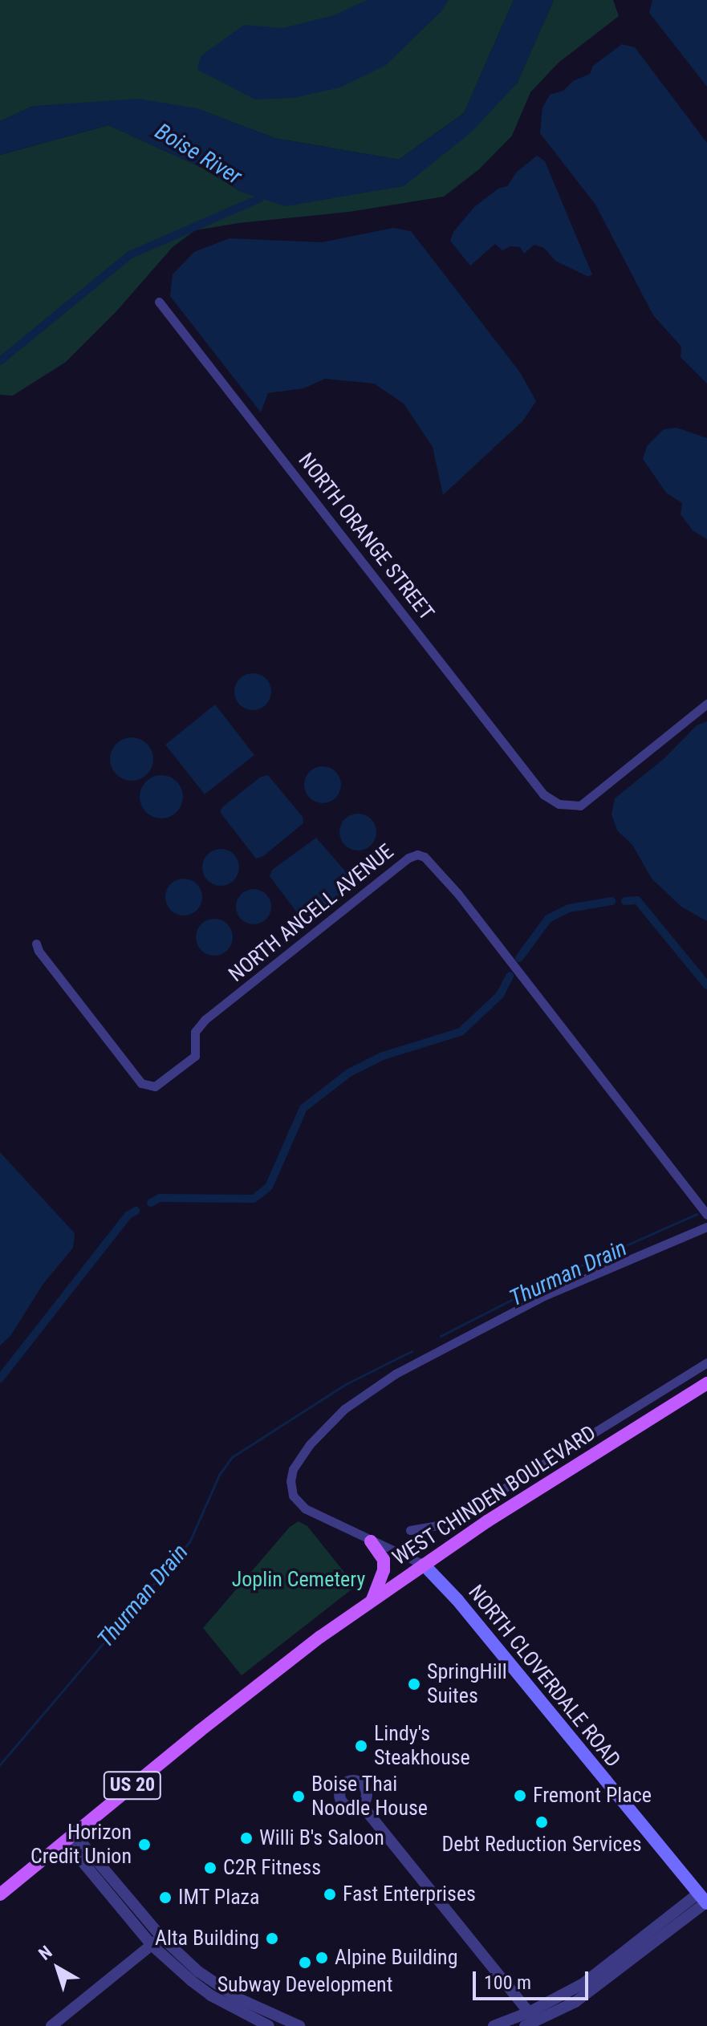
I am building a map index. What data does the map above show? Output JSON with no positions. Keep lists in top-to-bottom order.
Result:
{
  "streets": {
    "main road": ["WEST CHINDEN BOULEVARD", "NORTH CLOVERDALE ROAD", "US 20"],
    "street": ["NORTH ORANGE STREET", "NORTH ANCELL AVENUE"]
  },
  "crossings": [
    ["WEST CHINDEN BOULEVARD", "NORTH CLOVERDALE ROAD"]
  ],
  "water": ["Boise River", "Thurman Drain"],
  "parks": ["Joplin Cemetery"],
  "places": [
    "SpringHill Suites",
    "Lindy's Steakhouse",
    "Fremont Place",
    "Boise Thai Noodle House",
    "Debt Reduction Services",
    "Willi B's Saloon",
    "Horizon Credit Union",
    "C2R Fitness",
    "Fast Enterprises",
    "IMT Plaza",
    "Alta Building",
    "Alpine Building",
    "Subway Development"
  ],
  "scale_bar": "100 m",
  "north": "top left"
}
